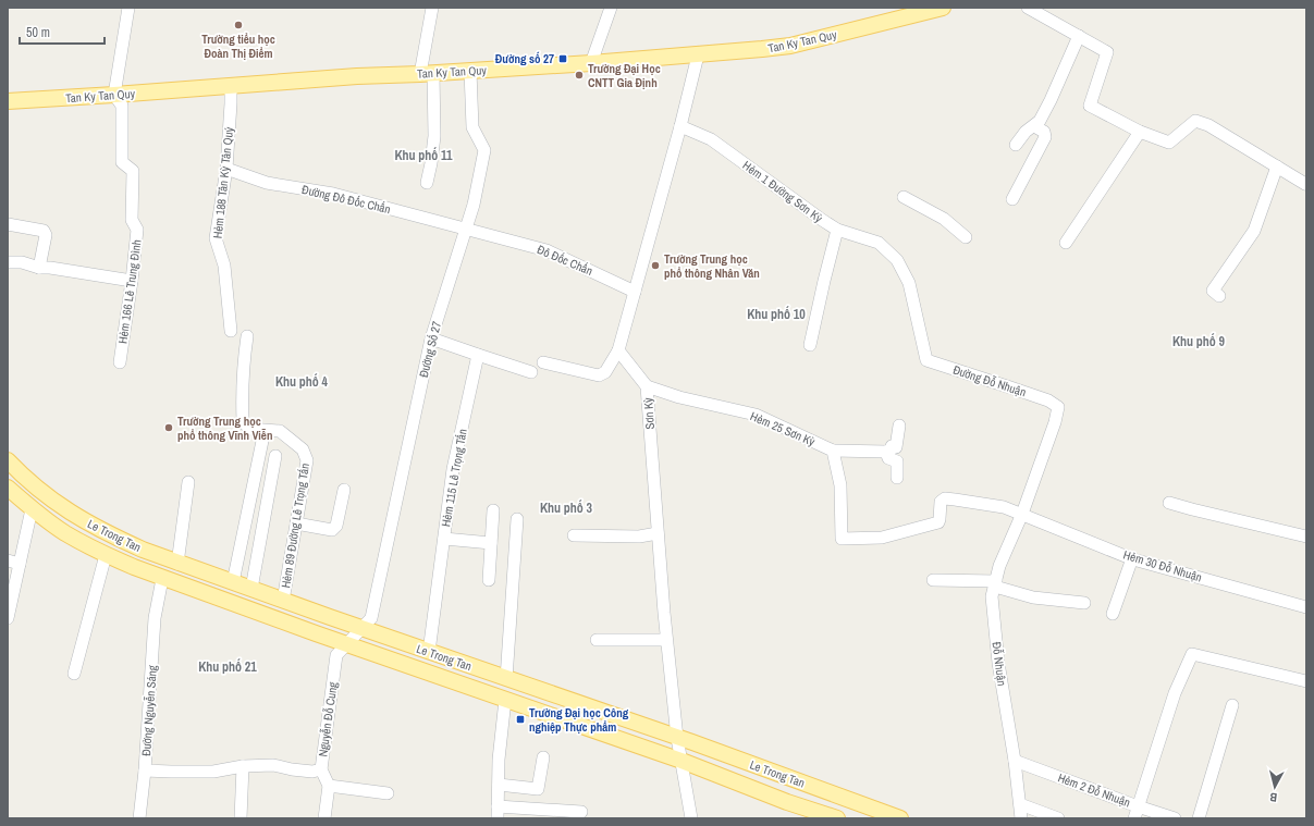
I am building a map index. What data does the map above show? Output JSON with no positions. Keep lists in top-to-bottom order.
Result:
{
  "streets": {
    "main road": ["Tan Ky Tan Quy", "Le Trong Tan"],
    "street": [
      "Hẻm 188 Tân Kỳ Tân Quý",
      "Hẻm 1 Đường Sơn Kỳ",
      "Đường Đô Đốc Chấn",
      "Đô Đốc Chấn",
      "Hẻm 166 Lê Trung Đình",
      "Đường Số 27",
      "Đường Đỗ Nhuận",
      "Sơn Kỳ",
      "Hẻm 25 Sơn Kỳ",
      "Hẻm 115 Lê Trọng Tấn",
      "Hẻm 89 Đường Lê Trọng Tấn",
      "Hẻm 30 Đỗ Nhuận",
      "Đỗ Nhuận",
      "Đường Nguyễn Sáng",
      "Nguyễn Đỗ Cung",
      "Hẻm 2 Đỗ Nhuận"
    ]
  },
  "crossings": [
    ["Tan Ky Tan Quy", "Hẻm 188 Tân Kỳ Tân Quý"],
    ["Tan Ky Tan Quy", "Hẻm 166 Lê Trung Đình"],
    ["Tan Ky Tan Quy", "Đường Số 27"],
    ["Hẻm 188 Tân Kỳ Tân Quý", "Đường Đô Đốc Chấn"],
    ["Hẻm 1 Đường Sơn Kỳ", "Đường Đỗ Nhuận"],
    ["Đường Đô Đốc Chấn", "Đô Đốc Chấn"],
    ["Đường Đô Đốc Chấn", "Đường Số 27"],
    ["Đô Đốc Chấn", "Đường Số 27"],
    ["Đường Số 27", "Le Trong Tan"],
    ["Đường Số 27", "Nguyễn Đỗ Cung"],
    ["Đường Đỗ Nhuận", "Hẻm 30 Đỗ Nhuận"],
    ["Đường Đỗ Nhuận", "Đỗ Nhuận"],
    ["Sơn Kỳ", "Hẻm 25 Sơn Kỳ"],
    ["Sơn Kỳ", "Le Trong Tan"],
    ["Hẻm 25 Sơn Kỳ", "Hẻm 30 Đỗ Nhuận"],
    ["Hẻm 115 Lê Trọng Tấn", "Le Trong Tan"],
    ["Hẻm 89 Đường Lê Trọng Tấn", "Le Trong Tan"],
    ["Le Trong Tan", "Đường Nguyễn Sáng"],
    ["Le Trong Tan", "Nguyễn Đỗ Cung"],
    ["Hẻm 30 Đỗ Nhuận", "Đỗ Nhuận"],
    ["Đỗ Nhuận", "Hẻm 2 Đỗ Nhuận"],
    ["Đường Nguyễn Sáng", "Nguyễn Đỗ Cung"]
  ],
  "districts": [
    "Khu phố 11",
    "Khu phố 10",
    "Khu phố 9",
    "Khu phố 4",
    "Khu phố 3",
    "Khu phố 21"
  ],
  "places": {
    "other": [
      "Trường tiểu học Đoàn Thị Điểm",
      "Trường Đại Học CNTT Gia Định",
      "Trường Trung học phổ thông Nhân Văn",
      "Trường Trung học phổ thông Vĩnh Viễn"
    ],
    "transit": ["Đường số 27", "Trường Đại học Công nghiệp Thực phẩm"]
  },
  "scale_bar": "50 m",
  "north": "bottom"
}
